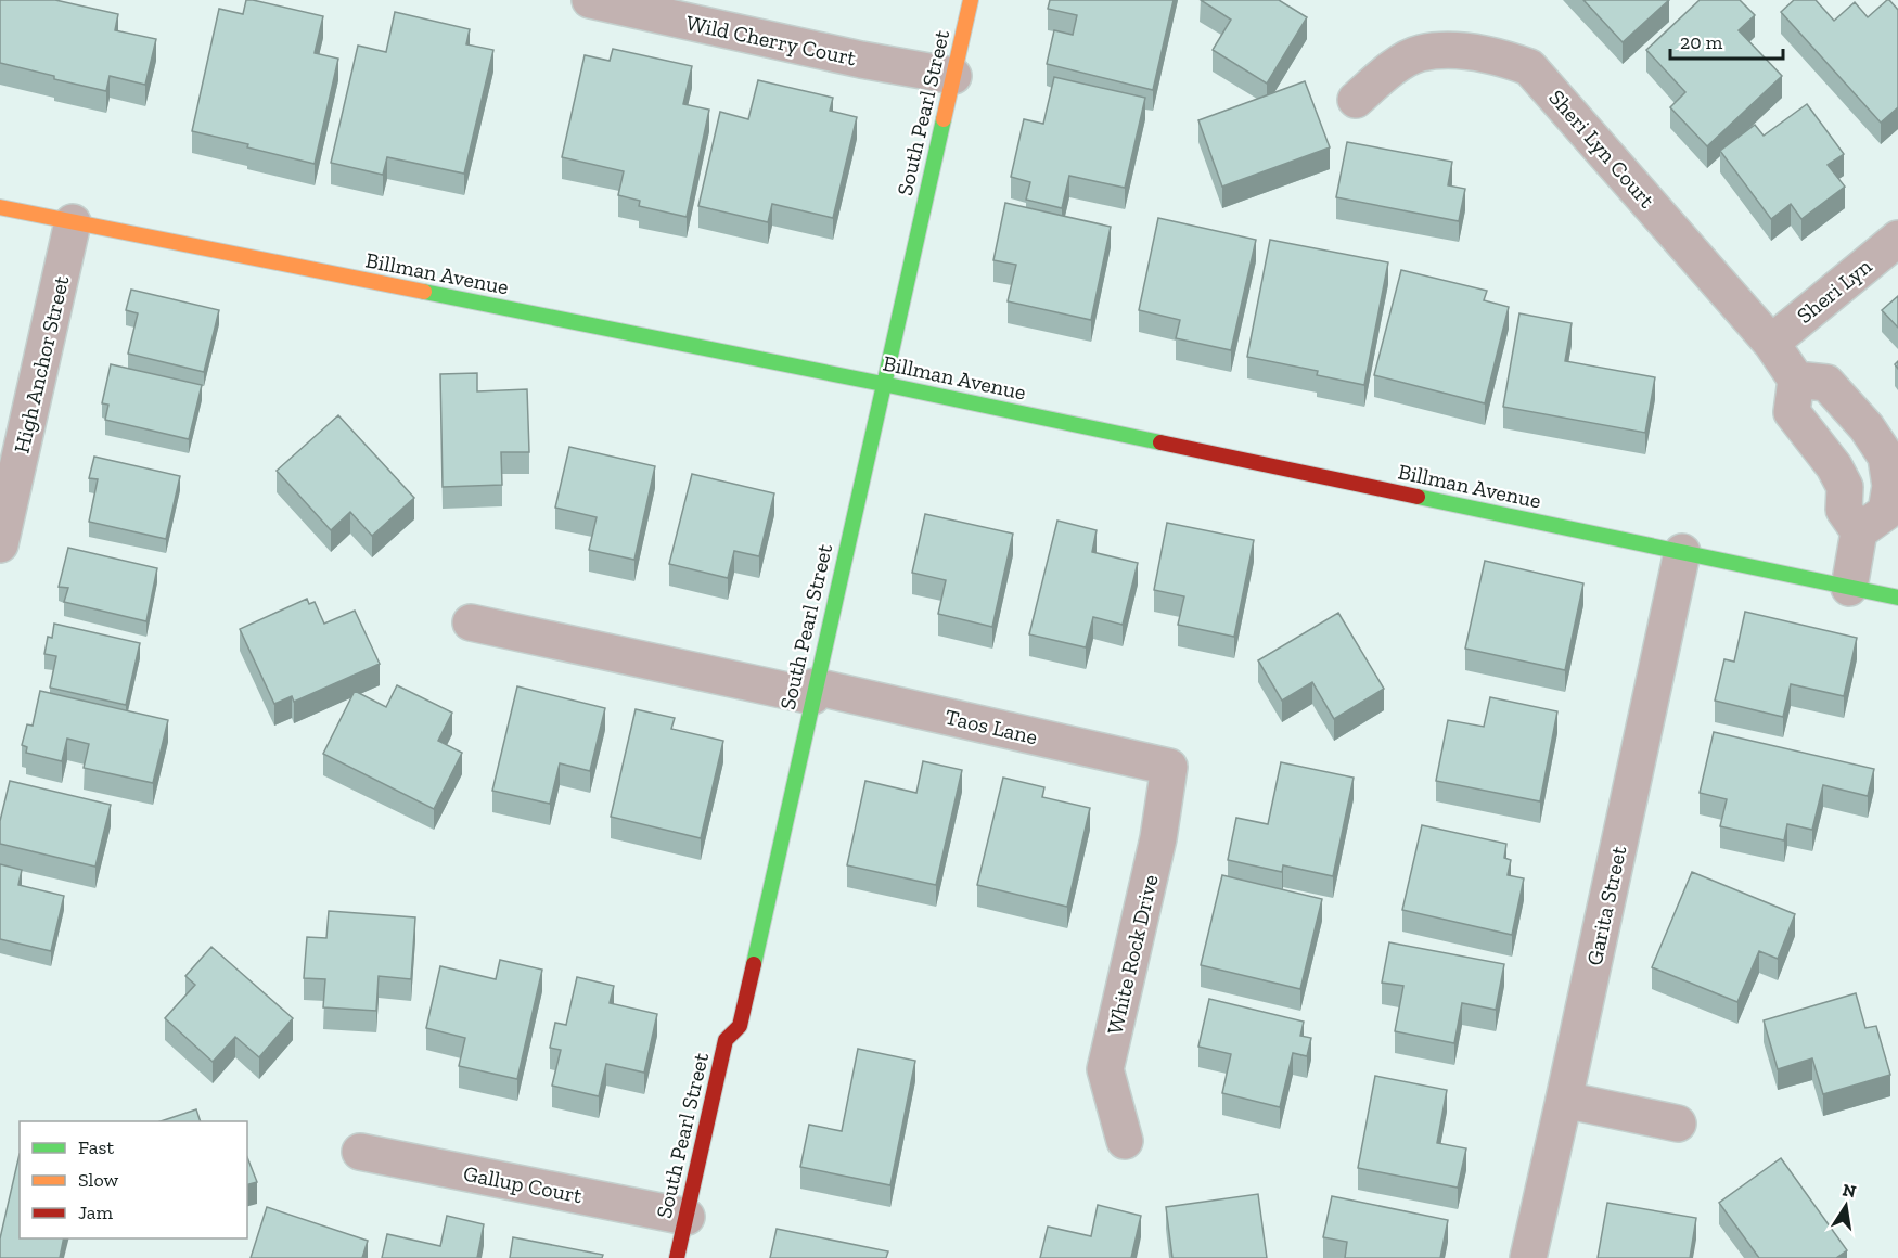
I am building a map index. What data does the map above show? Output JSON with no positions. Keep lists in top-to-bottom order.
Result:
{
  "streets": {
    "street": [
      "Wild Cherry Court",
      "South Pearl Street",
      "Sheri Lyn Court",
      "Billman Avenue",
      "Sheri Lyn",
      "High Anchor Street",
      "Taos Lane",
      "Garita Street",
      "White Rock Drive",
      "Gallup Court"
    ]
  },
  "crossings": [
    ["Wild Cherry Court", "South Pearl Street"],
    ["South Pearl Street", "Billman Avenue"],
    ["South Pearl Street", "Taos Lane"],
    ["South Pearl Street", "Gallup Court"],
    ["Sheri Lyn Court", "Sheri Lyn"],
    ["Billman Avenue", "High Anchor Street"],
    ["Billman Avenue", "Garita Street"],
    ["Taos Lane", "White Rock Drive"]
  ],
  "legend": ["Fast", "Slow", "Jam"],
  "scale_bar": "20 m",
  "north": "top"
}
